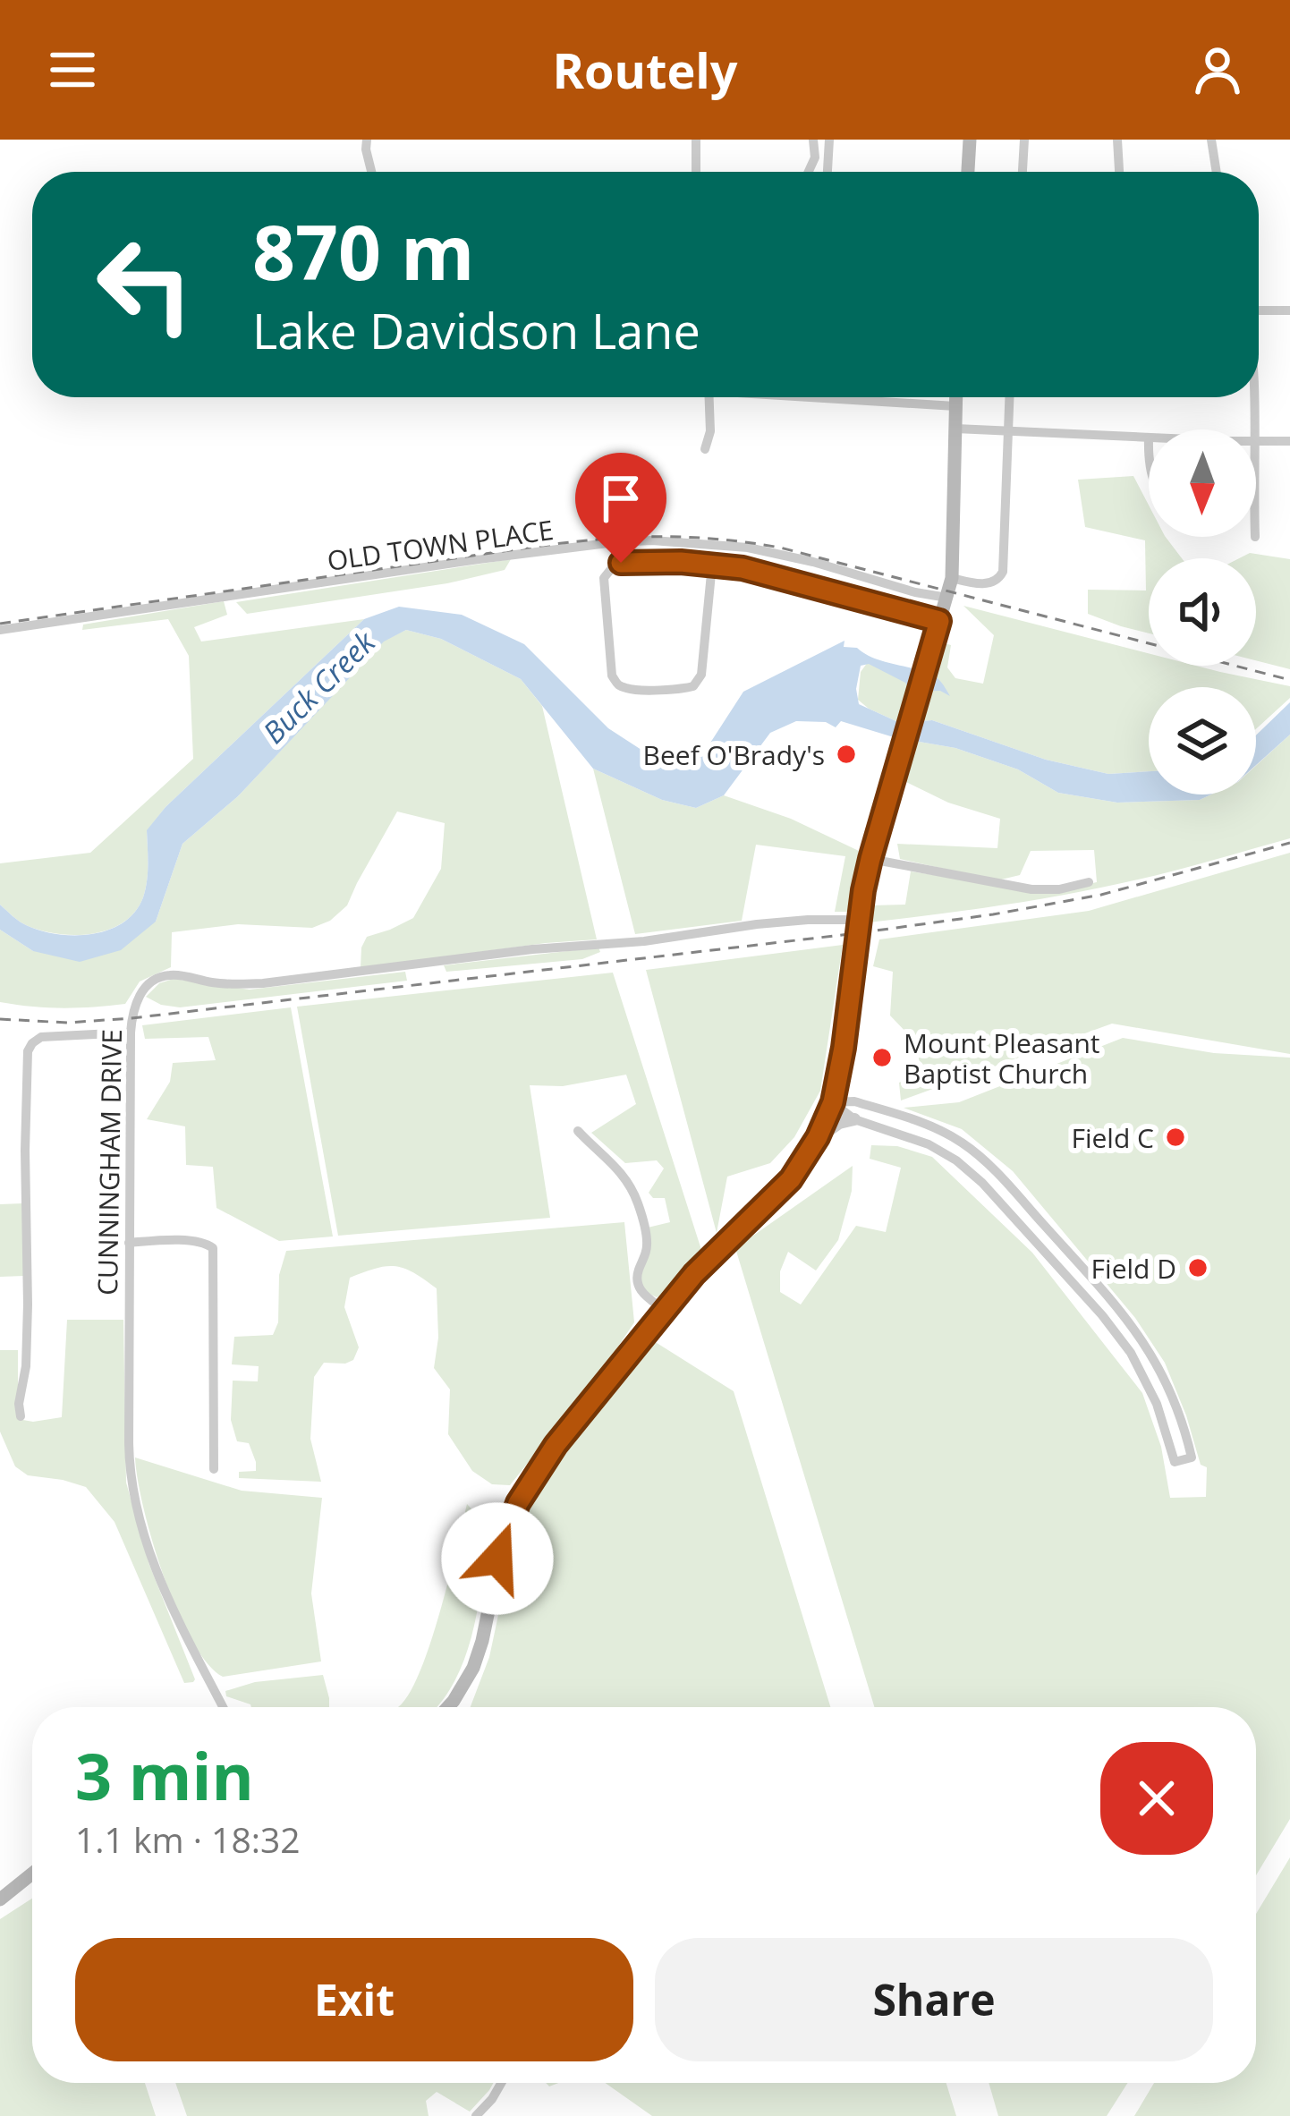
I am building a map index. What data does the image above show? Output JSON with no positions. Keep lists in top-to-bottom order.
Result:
{
  "streets": {
    "street": ["OLD TOWN PLACE", "CUNNINGHAM DRIVE"]
  },
  "water": ["Buck Creek"],
  "places": [
    "Beef O'Brady's",
    "Mount Pleasant Baptist Church",
    "Field C",
    "Field D"
  ],
  "north": "bottom",
  "page": {
    "header": "Routely",
    "turn": ["870 m", "Lake Davidson Lane"],
    "heading": ["3 min", "1.1 km · 18:32"],
    "buttons": ["Exit", "Share"]
  }
}
